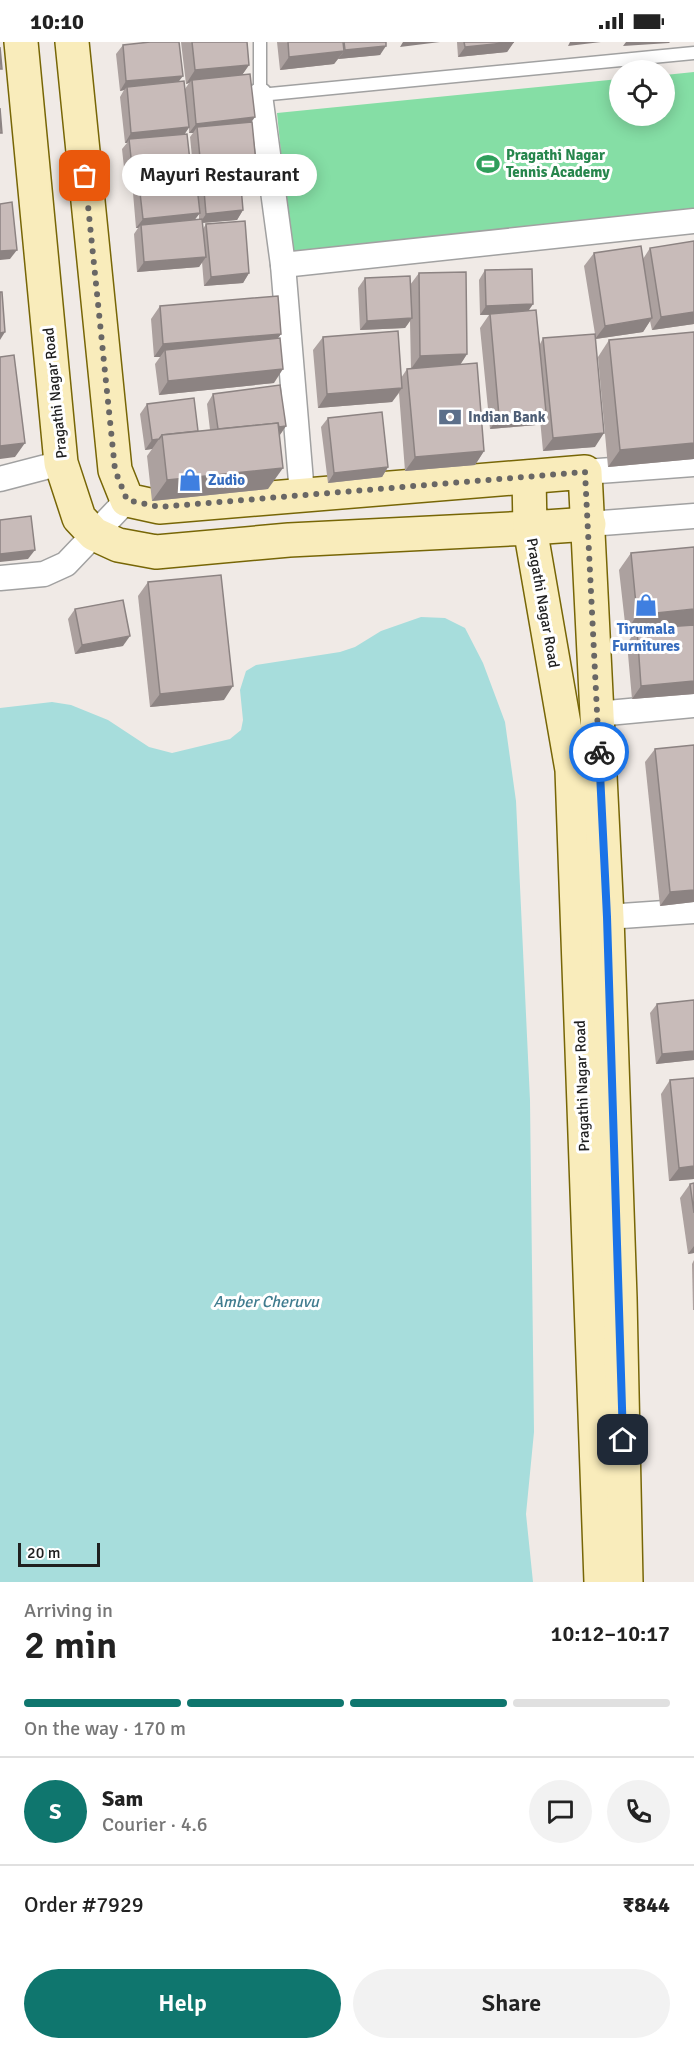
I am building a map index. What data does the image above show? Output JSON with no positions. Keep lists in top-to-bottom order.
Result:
{
  "streets": {
    "main road": ["Pragathi Nagar Road"]
  },
  "water": ["Amber Cheruvu"],
  "places": {
    "sports": ["Pragathi Nagar Tennis Academy"],
    "other": ["Mayuri Restaurant"],
    "bank": ["Indian Bank"],
    "shop": ["Zudio", "Tirumala Furnitures"]
  },
  "scale_bar": "20 m",
  "page": {
    "status": "10:10",
    "bubble": "Mayuri Restaurant",
    "scale": "20 m",
    "heading": ["2 min", "Arriving in", "10:12–10:17"],
    "panel": [
      "Sam",
      "Courier · 4.6",
      "Order #7929",
      "₹844"
    ],
    "bar": "On the way · 170 m",
    "round": "S",
    "buttons": ["Help", "Share"]
  }
}
